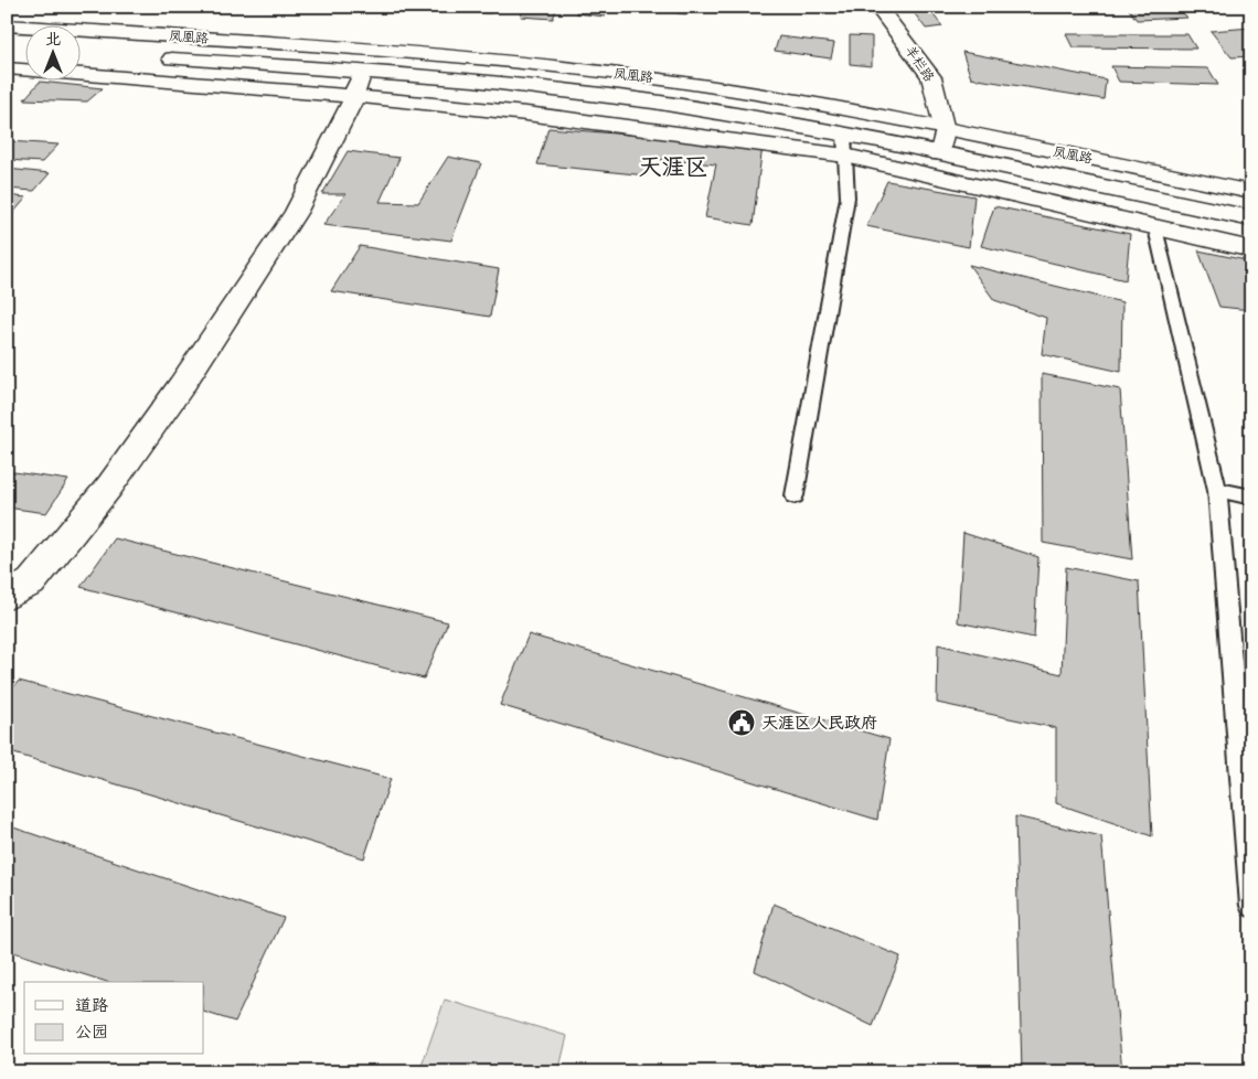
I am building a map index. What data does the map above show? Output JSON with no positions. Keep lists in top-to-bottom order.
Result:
{
  "streets": {
    "main road": ["凤凰路", "羊栏路"]
  },
  "crossings": [
    ["凤凰路", "羊栏路"]
  ],
  "districts": ["天涯区"],
  "places": {
    "public building": ["天涯区人民政府"]
  },
  "legend": ["道路", "公园"],
  "north": "top"
}
